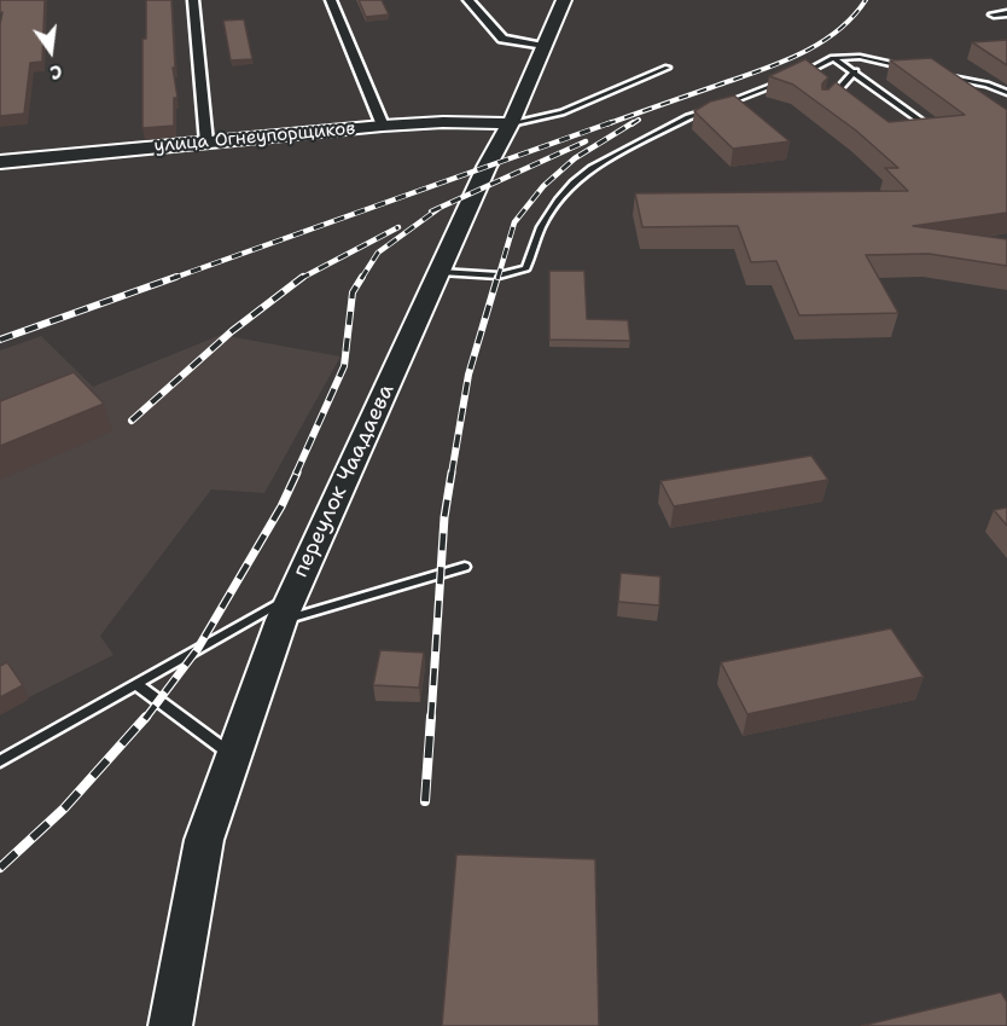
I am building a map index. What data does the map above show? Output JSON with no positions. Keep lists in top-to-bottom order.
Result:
{
  "streets": {
    "street": ["улица Огнеупорщиков", "переулок Чаадаева"]
  },
  "crossings": [
    ["улица Огнеупорщиков", "переулок Чаадаева"]
  ],
  "north": "bottom"
}
